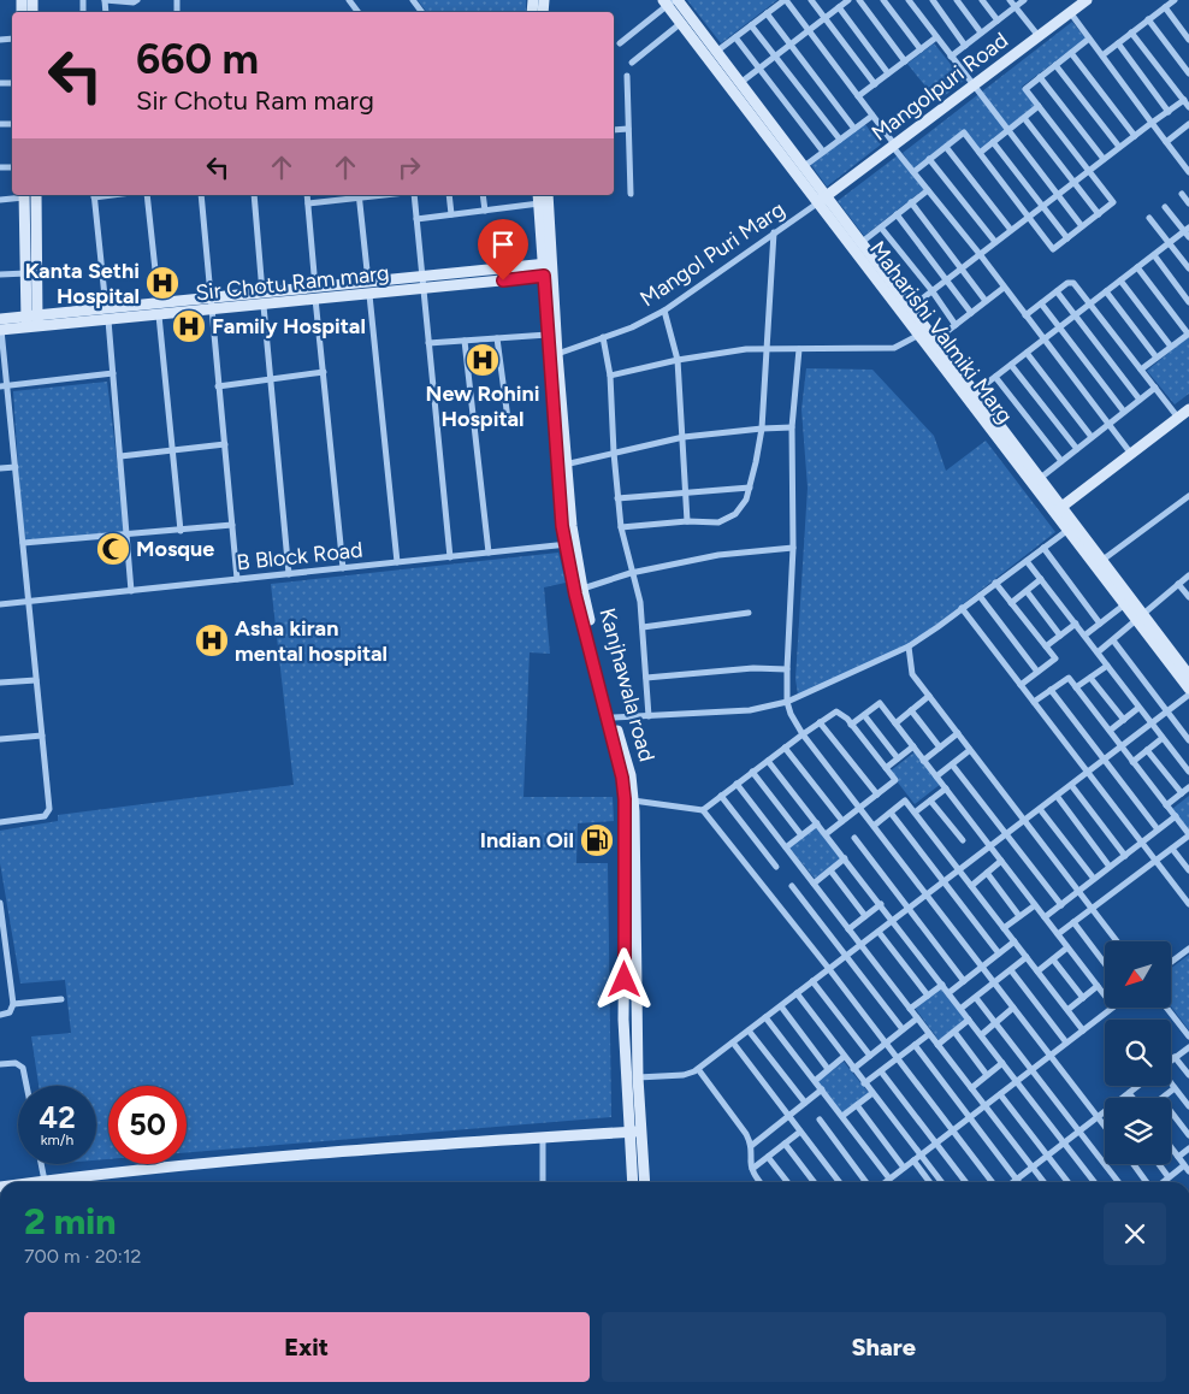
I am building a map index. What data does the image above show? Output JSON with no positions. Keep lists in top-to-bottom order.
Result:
{
  "streets": {
    "street": [
      "Mangolpuri Road",
      "Mangol Puri Marg",
      "Sir Chotu Ram marg",
      "Maharishi Valmiki Marg",
      "B Block Road",
      "Kanjhawala road"
    ]
  },
  "crossings": [
    ["Mangolpuri Road", "Mangol Puri Marg"],
    ["Mangolpuri Road", "Maharishi Valmiki Marg"],
    ["Mangol Puri Marg", "Maharishi Valmiki Marg"],
    ["Mangol Puri Marg", "Kanjhawala road"],
    ["Sir Chotu Ram marg", "Kanjhawala road"],
    ["B Block Road", "Kanjhawala road"]
  ],
  "places": {
    "hospital": [
      "Kanta Sethi Hospital",
      "Family Hospital",
      "New Rohini Hospital",
      "Asha kiran mental hospital"
    ],
    "mosque": ["Mosque"],
    "fuel station": ["Indian Oil"]
  },
  "north": "bottom left",
  "page": {
    "turn": ["660 m", "Sir Chotu Ram marg"],
    "speed": "42 km/h",
    "limit": "50",
    "heading": ["2 min", "700 m · 20:12"],
    "buttons": ["Exit", "Share"]
  }
}
